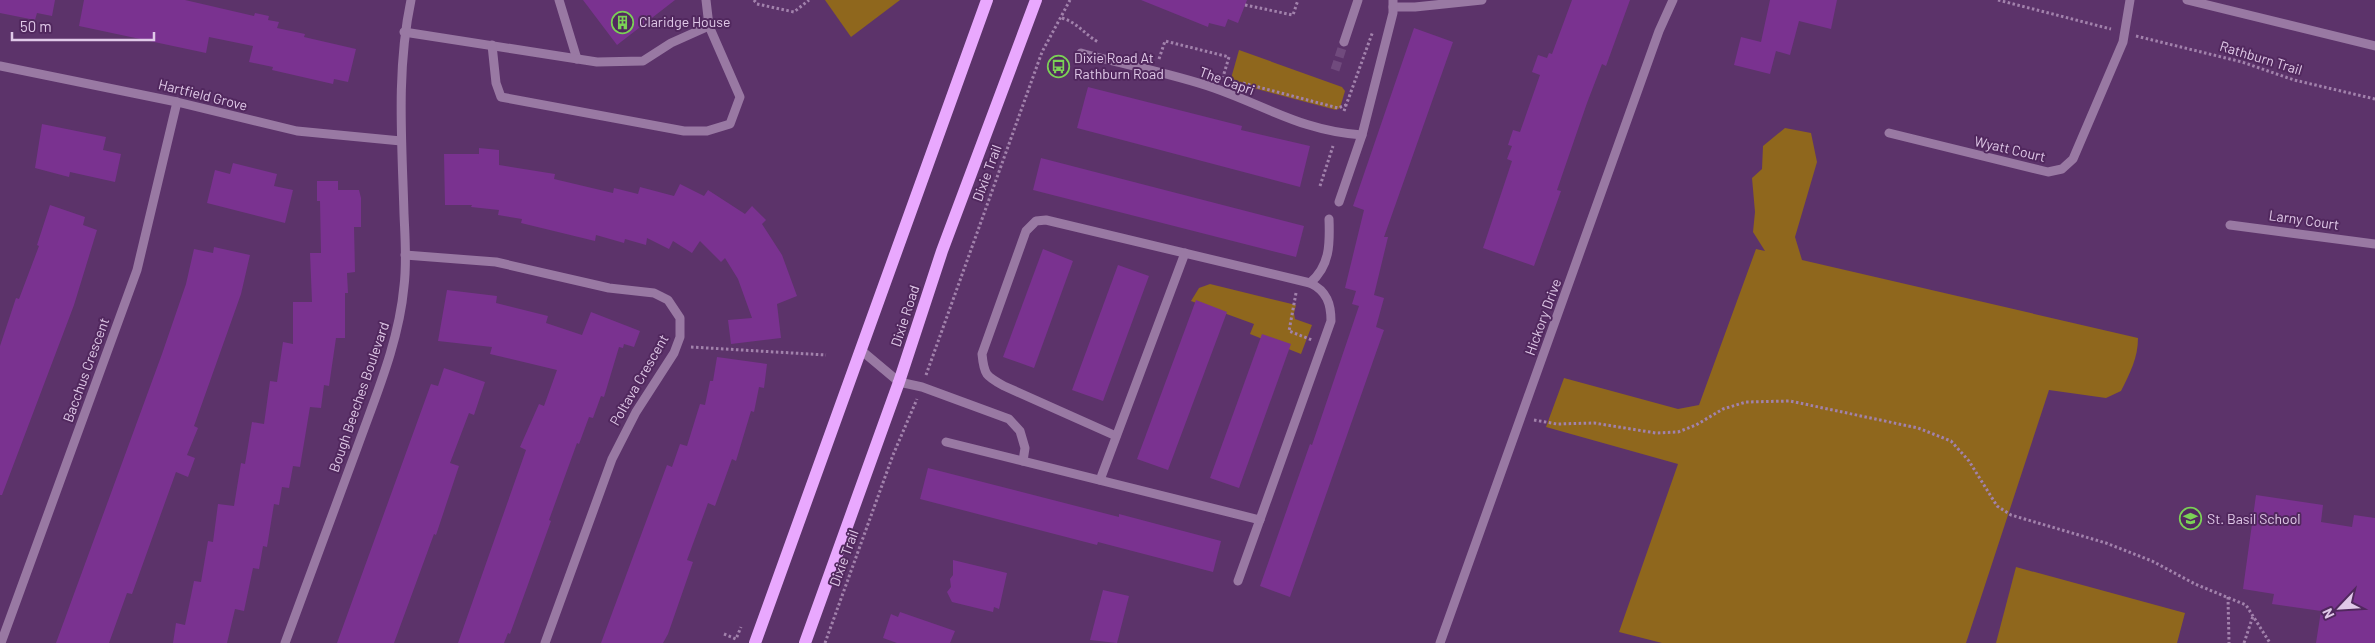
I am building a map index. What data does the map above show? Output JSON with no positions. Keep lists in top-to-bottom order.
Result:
{
  "streets": {
    "main road": ["Dixie Road"],
    "street": [
      "The Capri",
      "Hartfield Grove",
      "Wyatt Court",
      "Larny Court",
      "Hickory Drive",
      "Bacchus Crescent",
      "Poltava Crescent",
      "Bough Beeches Boulevard"
    ],
    "path": ["Rathburn Trail", "Dixie Trail"]
  },
  "crossings": [
    ["Hartfield Grove", "Bacchus Crescent"],
    ["Hartfield Grove", "Bough Beeches Boulevard"],
    ["Poltava Crescent", "Bough Beeches Boulevard"]
  ],
  "places": {
    "building": ["Claridge House"],
    "bus stop": ["Dixie Road At Rathburn Road"],
    "school or university": ["St. Basil School"]
  },
  "scale_bar": "50 m",
  "north": "bottom left"
}
